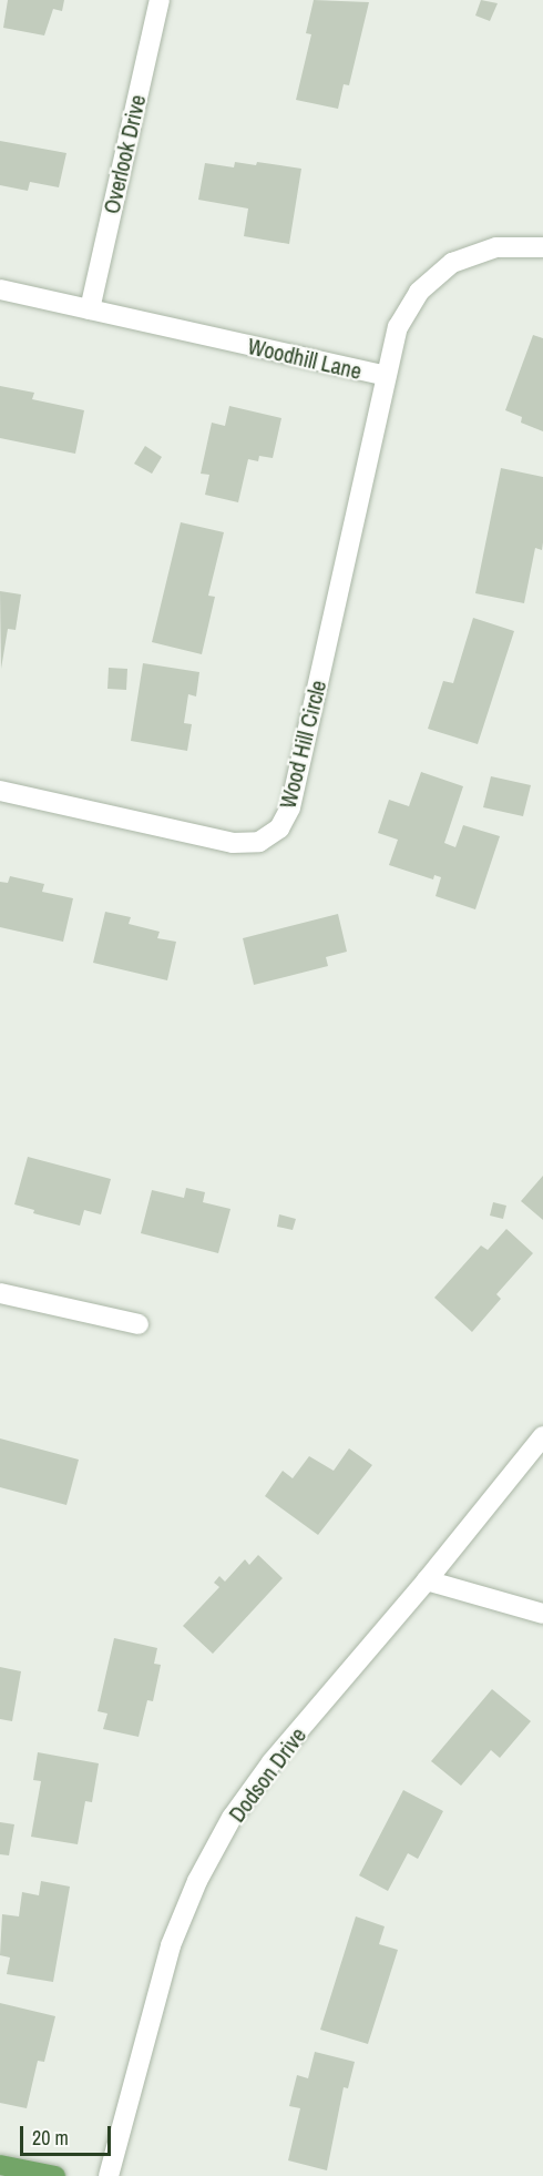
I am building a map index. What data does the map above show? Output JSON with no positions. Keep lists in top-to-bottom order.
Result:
{
  "streets": {
    "street": [
      "Overlook Drive",
      "Woodhill Lane",
      "Wood Hill Circle",
      "Dodson Drive"
    ]
  },
  "crossings": [
    ["Overlook Drive", "Woodhill Lane"],
    ["Woodhill Lane", "Wood Hill Circle"]
  ],
  "scale_bar": "20 m"
}
